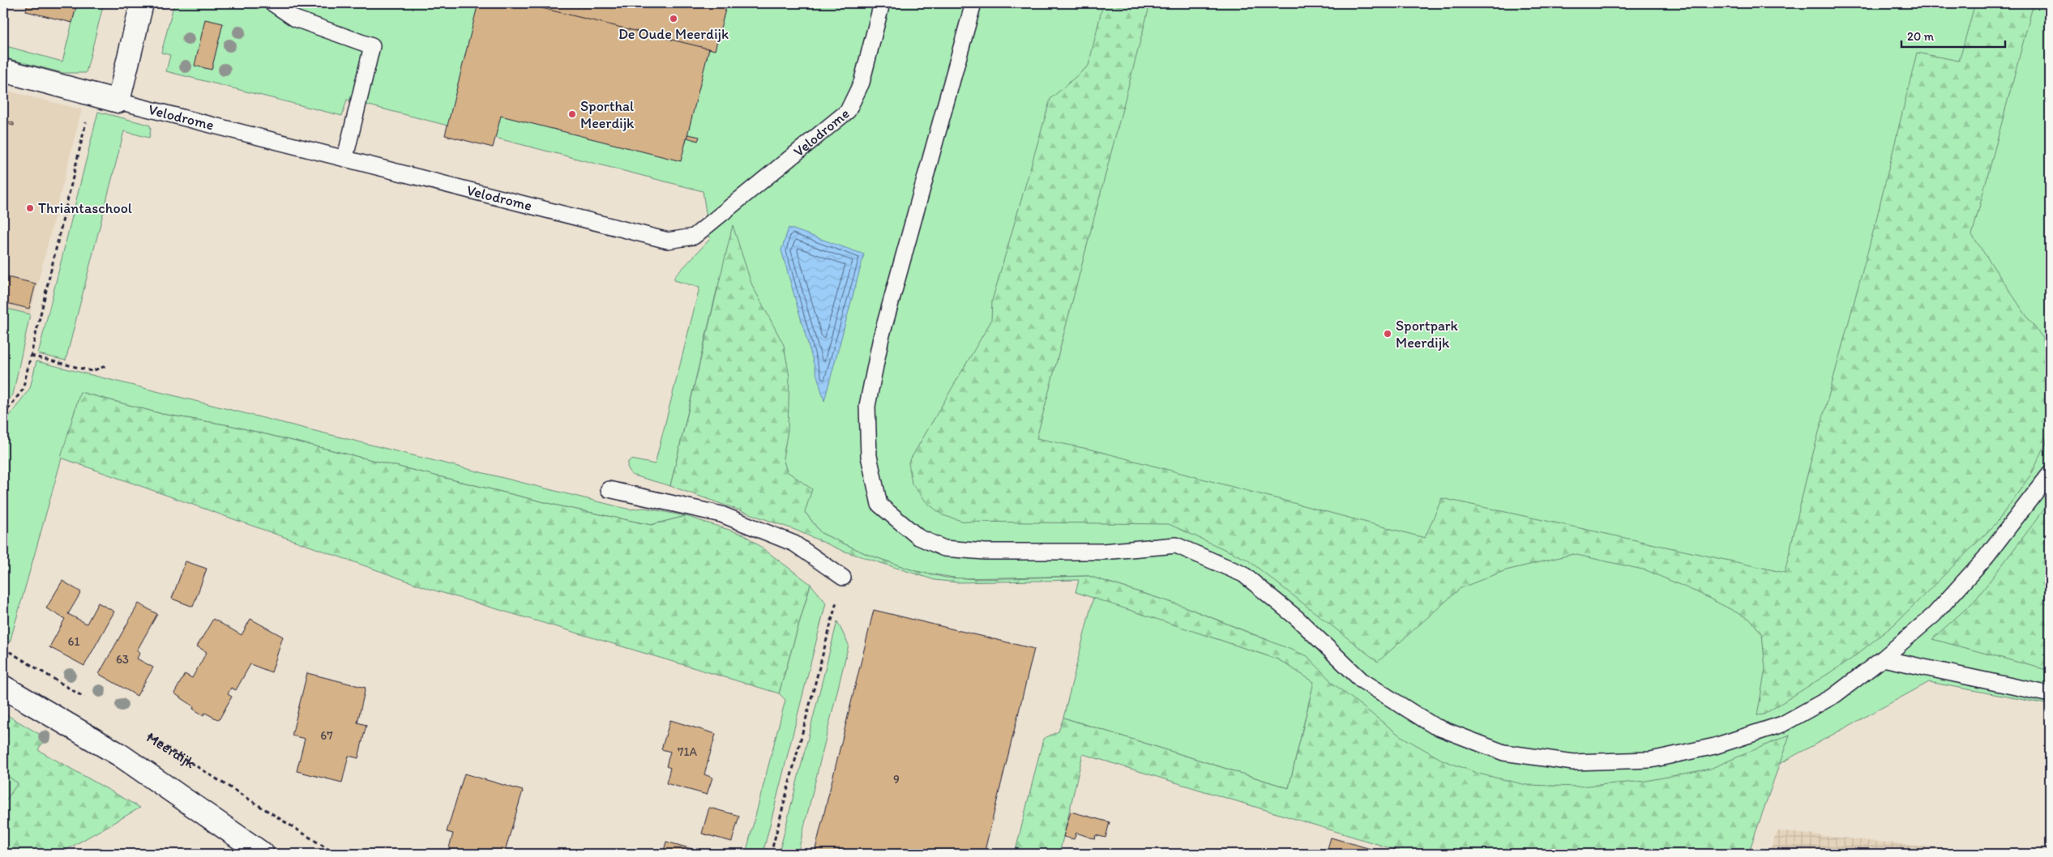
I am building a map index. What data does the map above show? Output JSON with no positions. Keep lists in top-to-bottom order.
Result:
{
  "streets": {
    "street": ["Velodrome"],
    "path": ["Meerdijk"]
  },
  "places": [
    "De Oude Meerdijk",
    "Sporthal Meerdijk",
    "Thriantaschool",
    "Sportpark Meerdijk"
  ],
  "house_numbers": [
    "61",
    "63",
    "67",
    "71A",
    "9"
  ],
  "scale_bar": "20 m"
}
